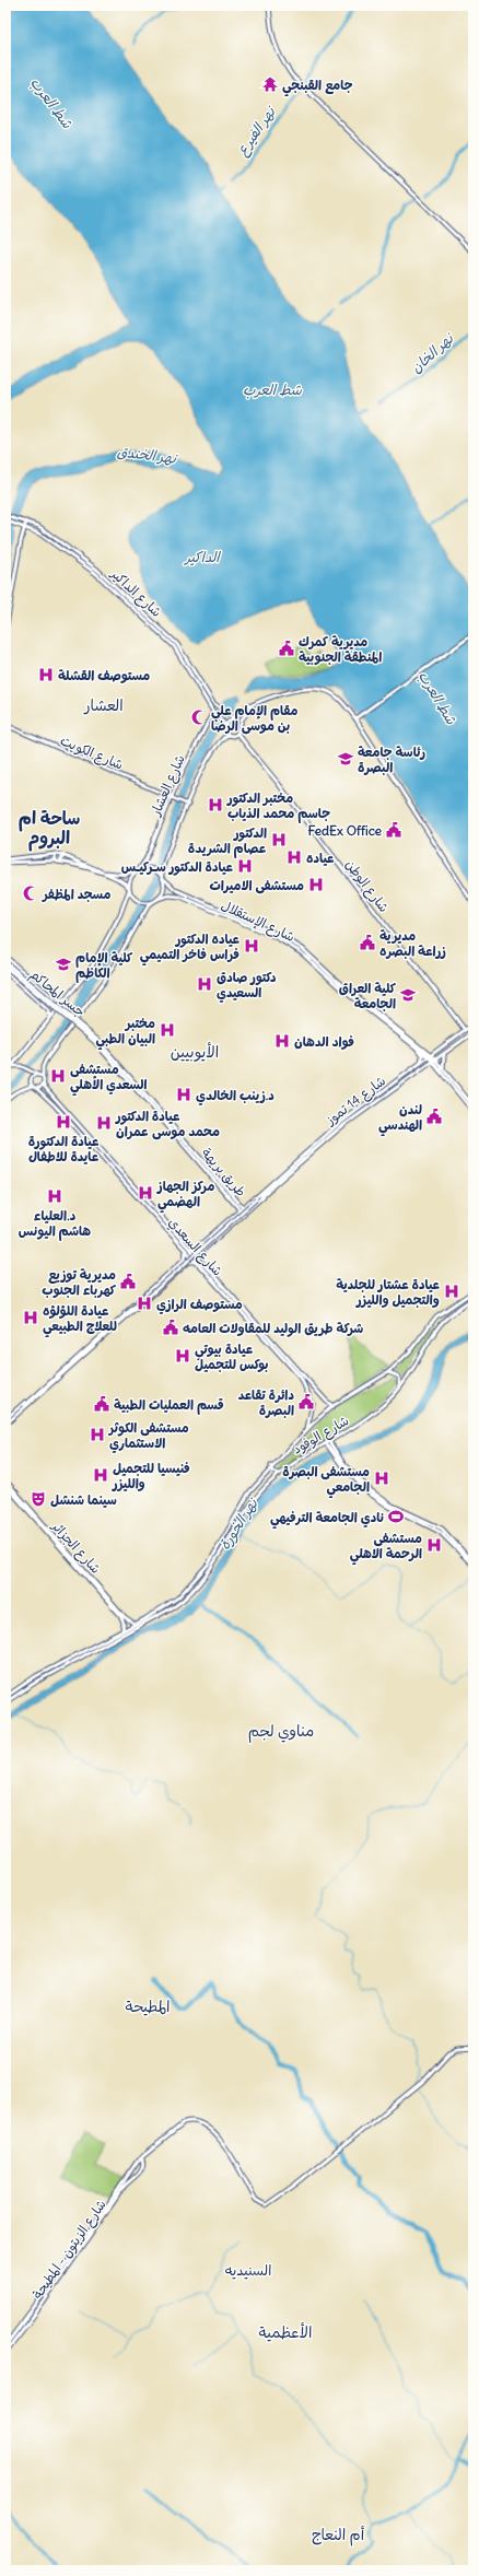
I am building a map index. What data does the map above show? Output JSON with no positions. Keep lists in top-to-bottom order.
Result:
{
  "streets": {
    "main road": [
      "شارع الداكير",
      "شارع الكويت",
      "شارع العشار",
      "شارع الوطن",
      "شارع الإستقلال",
      "جسر المحاكم",
      "شارع 14 تموز",
      "طريق بريهة",
      "شارع السعدي",
      "شارع الوفود",
      "شارع الجزائر",
      "شارع الزيتون - المطيحة"
    ]
  },
  "crossings": [
    ["شارع الداكير", "شارع العشار"],
    ["شارع الكويت", "شارع العشار"],
    ["شارع العشار", "شارع الإستقلال"],
    ["شارع الوطن", "شارع 14 تموز"],
    ["شارع الإستقلال", "شارع 14 تموز"],
    ["جسر المحاكم", "طريق بريهة"],
    ["شارع السعدي", "شارع الوفود"],
    ["شارع الوفود", "شارع الجزائر"]
  ],
  "districts": [
    "العشار",
    "ساحة ام البروم",
    "الأيوبيين",
    "مناوي لجم",
    "المطيحة",
    "السنيديه",
    "الأعظمية",
    "أم النعاج"
  ],
  "water": [
    "شط العرب",
    "نهر الفيرع",
    "نهر الخان",
    "نهر الخندق",
    "الداكير",
    "نهر الخورة"
  ],
  "places": {
    "temple": ["جامع القبنجي"],
    "public building": [
      "مديرية كمرك المنطقة الجنوبية",
      "FedEx Office",
      "مديرية زراعة البصره",
      "لندن الهندسي",
      "مديرية توزيع كهرباء الجنوب",
      "شركة طريق الوليد للمقاولات العامه",
      "دائرة تقاعد البصرة",
      "قسم العمليات الطبية"
    ],
    "hospital": [
      "مستوصف القشلة",
      "مختبر الدكتور جاسم محمد الذياب",
      "الدكتور عصام الشريدة",
      "عياده",
      "عيادة الدكتور سـركيـس",
      "مستشفى الاميرات",
      "عياده الدكتور فراس فاخر التميمي",
      "دكتور صادق السعيدي",
      "مختبر البيان الطبي",
      "فواد الدهان",
      "مستشفى السعدي الأهلي",
      "د.زينب الخالدي",
      "عيادة الدكتورة عايدة للاطفال",
      "عيادة الدكتور محمد موسى عمران",
      "مركز الجهاز الهضمي",
      "د.العلياء هاشم اليونس",
      "عيادة عشتار للجلدية والتجميل والليزر",
      "مستوصف الرازي",
      "عيادة اللؤلؤه للعلاج الطبيعي",
      "عيادة بيوتي بوكس للتجميل",
      "مستشفى الكوثر الاستثماري",
      "فنيسيا للتجميل والليزر",
      "مستشفى البصرة الجامعي",
      "مستشفى الرحمة الاهلي"
    ],
    "mosque": ["مقام الإمام علي بن موسى الرضا", "مسجد المظفر"],
    "school or university": ["رئاسة جامعة البصرة", "كلية الإمام الكاظم", "كلية العراق الجامعة"],
    "theatre": ["سينما شنشل"],
    "sports": ["نادي الجامعة الترفيهي"]
  }
}
